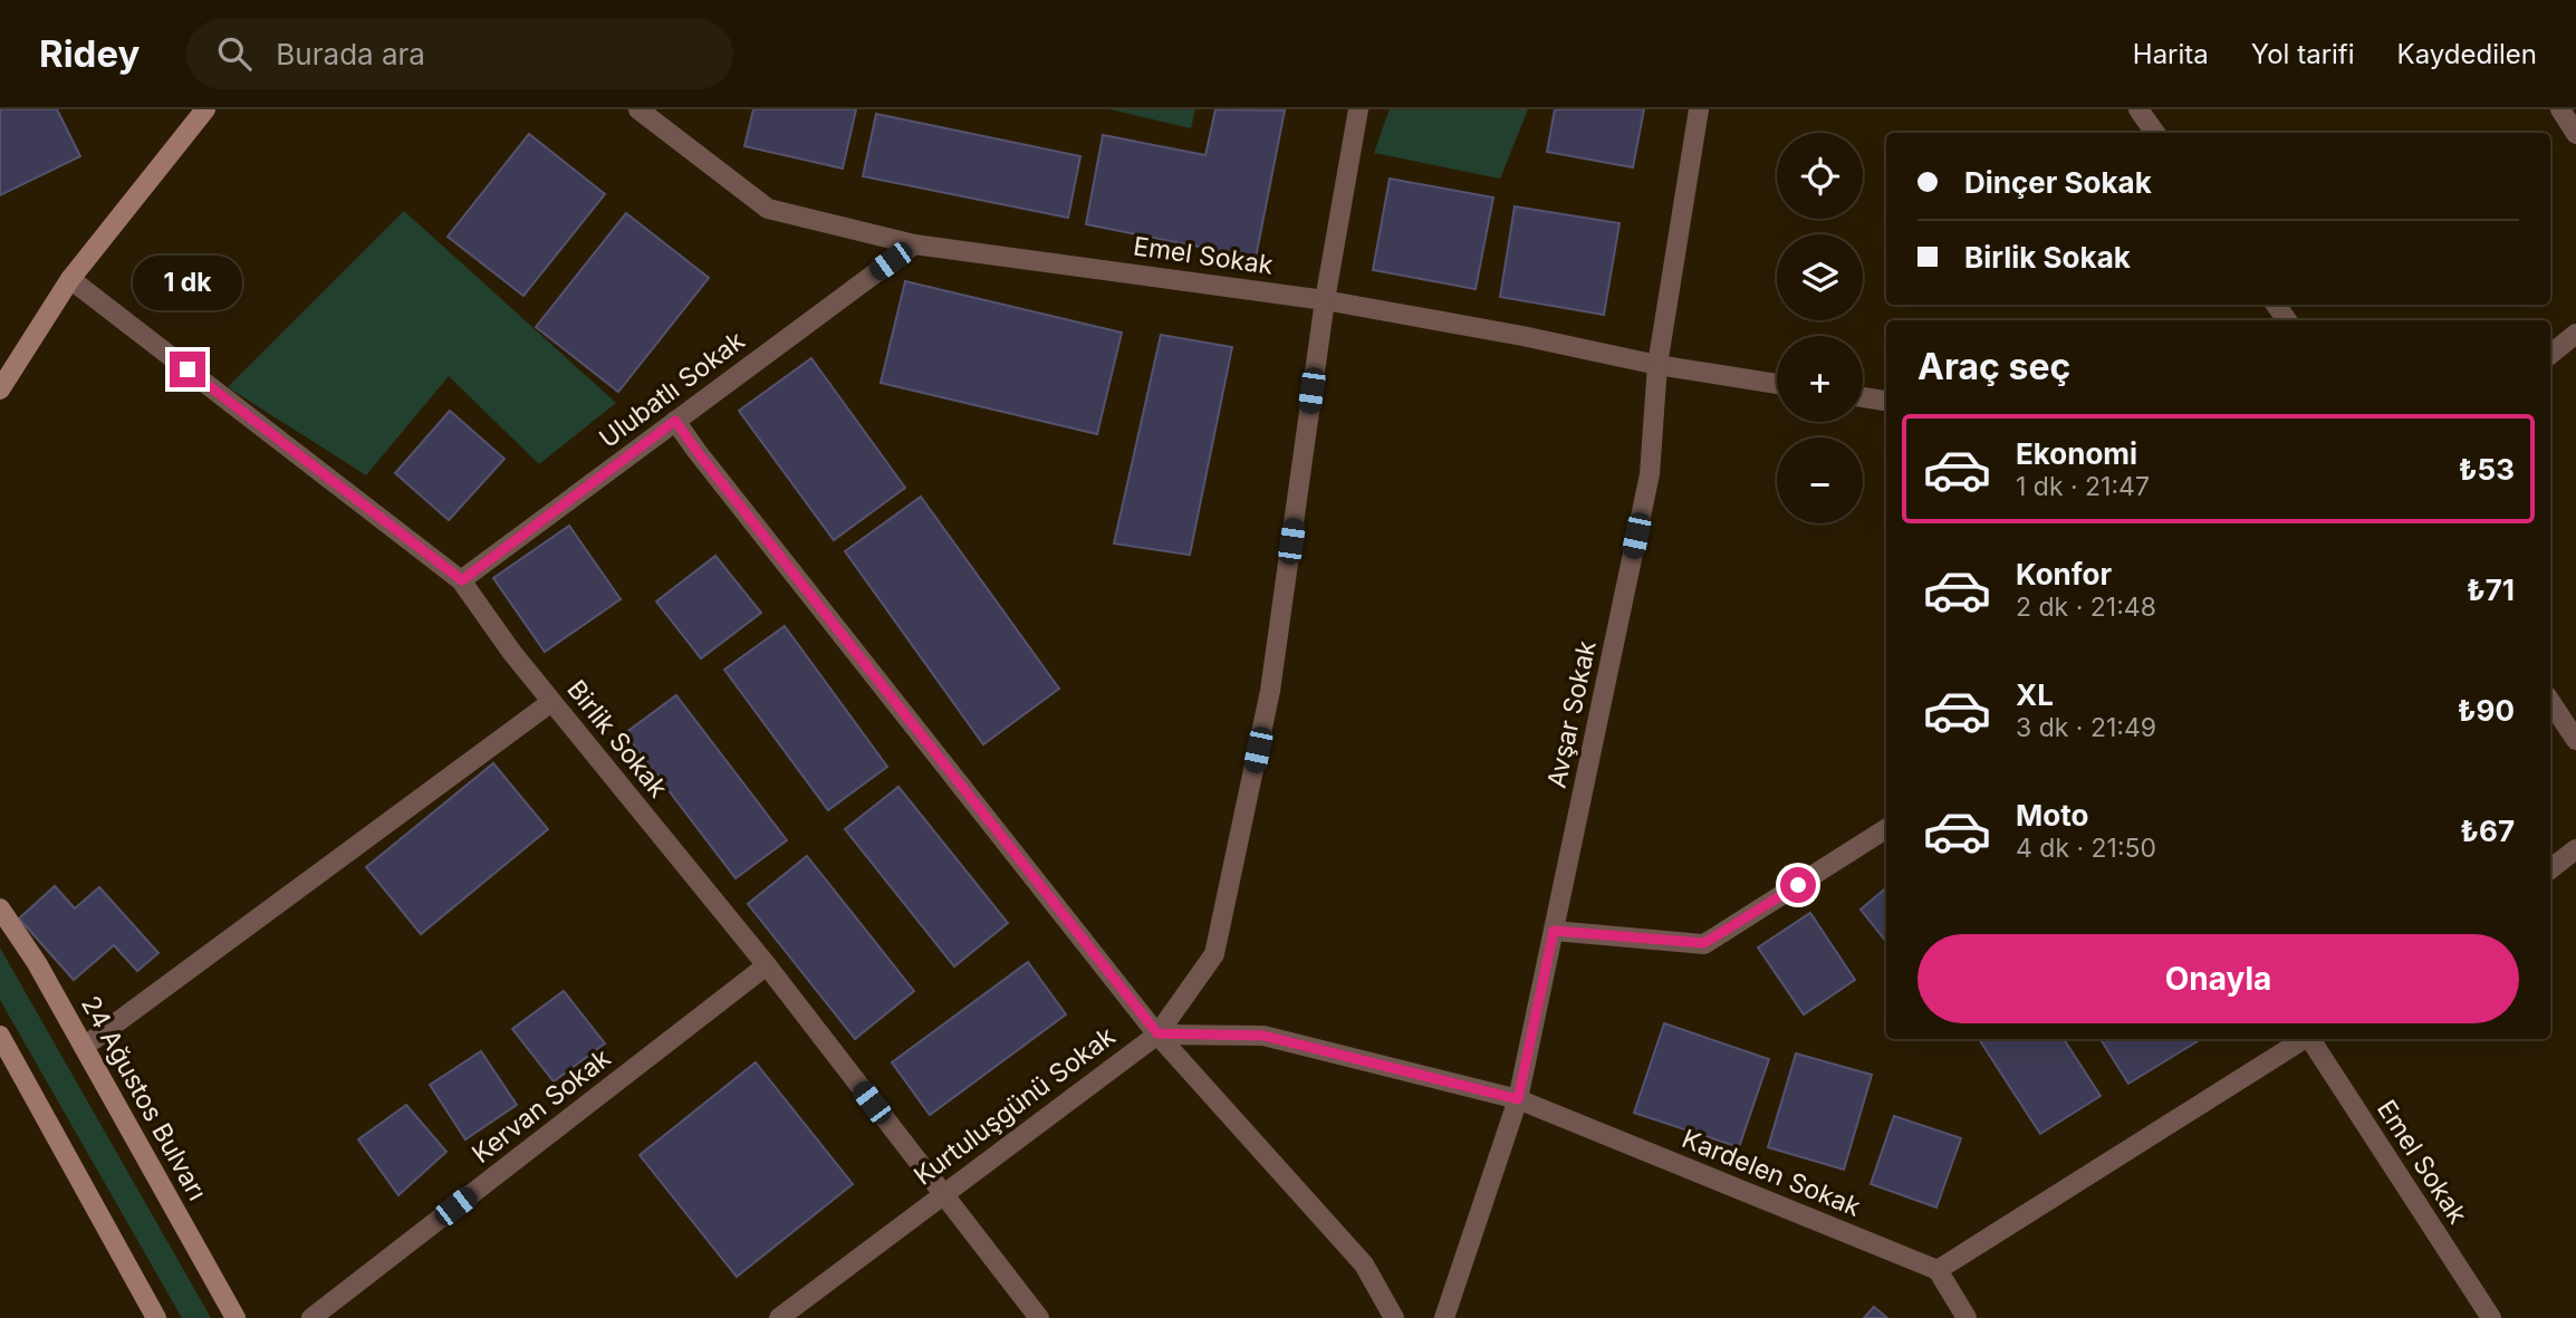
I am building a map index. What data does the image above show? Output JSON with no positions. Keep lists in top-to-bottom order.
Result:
{
  "streets": {
    "main road": ["24 Ağustos Bulvarı"],
    "street": [
      "Emel Sokak",
      "Ulubatlı Sokak",
      "Avşar Sokak",
      "Birlik Sokak",
      "Kervan Sokak",
      "Kurtuluşgünü Sokak",
      "Kardelen Sokak"
    ]
  },
  "crossings": [
    ["Emel Sokak", "Ulubatlı Sokak"],
    ["Emel Sokak", "Avşar Sokak"],
    ["Emel Sokak", "Kurtuluşgünü Sokak"],
    ["Ulubatlı Sokak", "Birlik Sokak"],
    ["Avşar Sokak", "Kardelen Sokak"],
    ["Birlik Sokak", "Kervan Sokak"],
    ["Birlik Sokak", "Kurtuluşgünü Sokak"],
    ["Kurtuluşgünü Sokak", "Kardelen Sokak"]
  ],
  "page": {
    "header": "Ridey",
    "search": "Burada ara",
    "nav": ["Harita", "Yol tarifi", "Kaydedilen"],
    "map_buttons": ["+", "−"],
    "banner": ["Dinçer Sokak", "Birlik Sokak"],
    "bubble": "1 dk",
    "heading": "Araç seç",
    "list": [
      {
        "name": "Ekonomi",
        "note": "1 dk · 21:47",
        "value": "₺53"
      },
      {
        "name": "Konfor",
        "note": "2 dk · 21:48",
        "value": "₺71"
      },
      {
        "name": "XL",
        "note": "3 dk · 21:49",
        "value": "₺90"
      },
      {
        "name": "Moto",
        "note": "4 dk · 21:50",
        "value": "₺67"
      }
    ],
    "buttons": "Onayla"
  }
}
